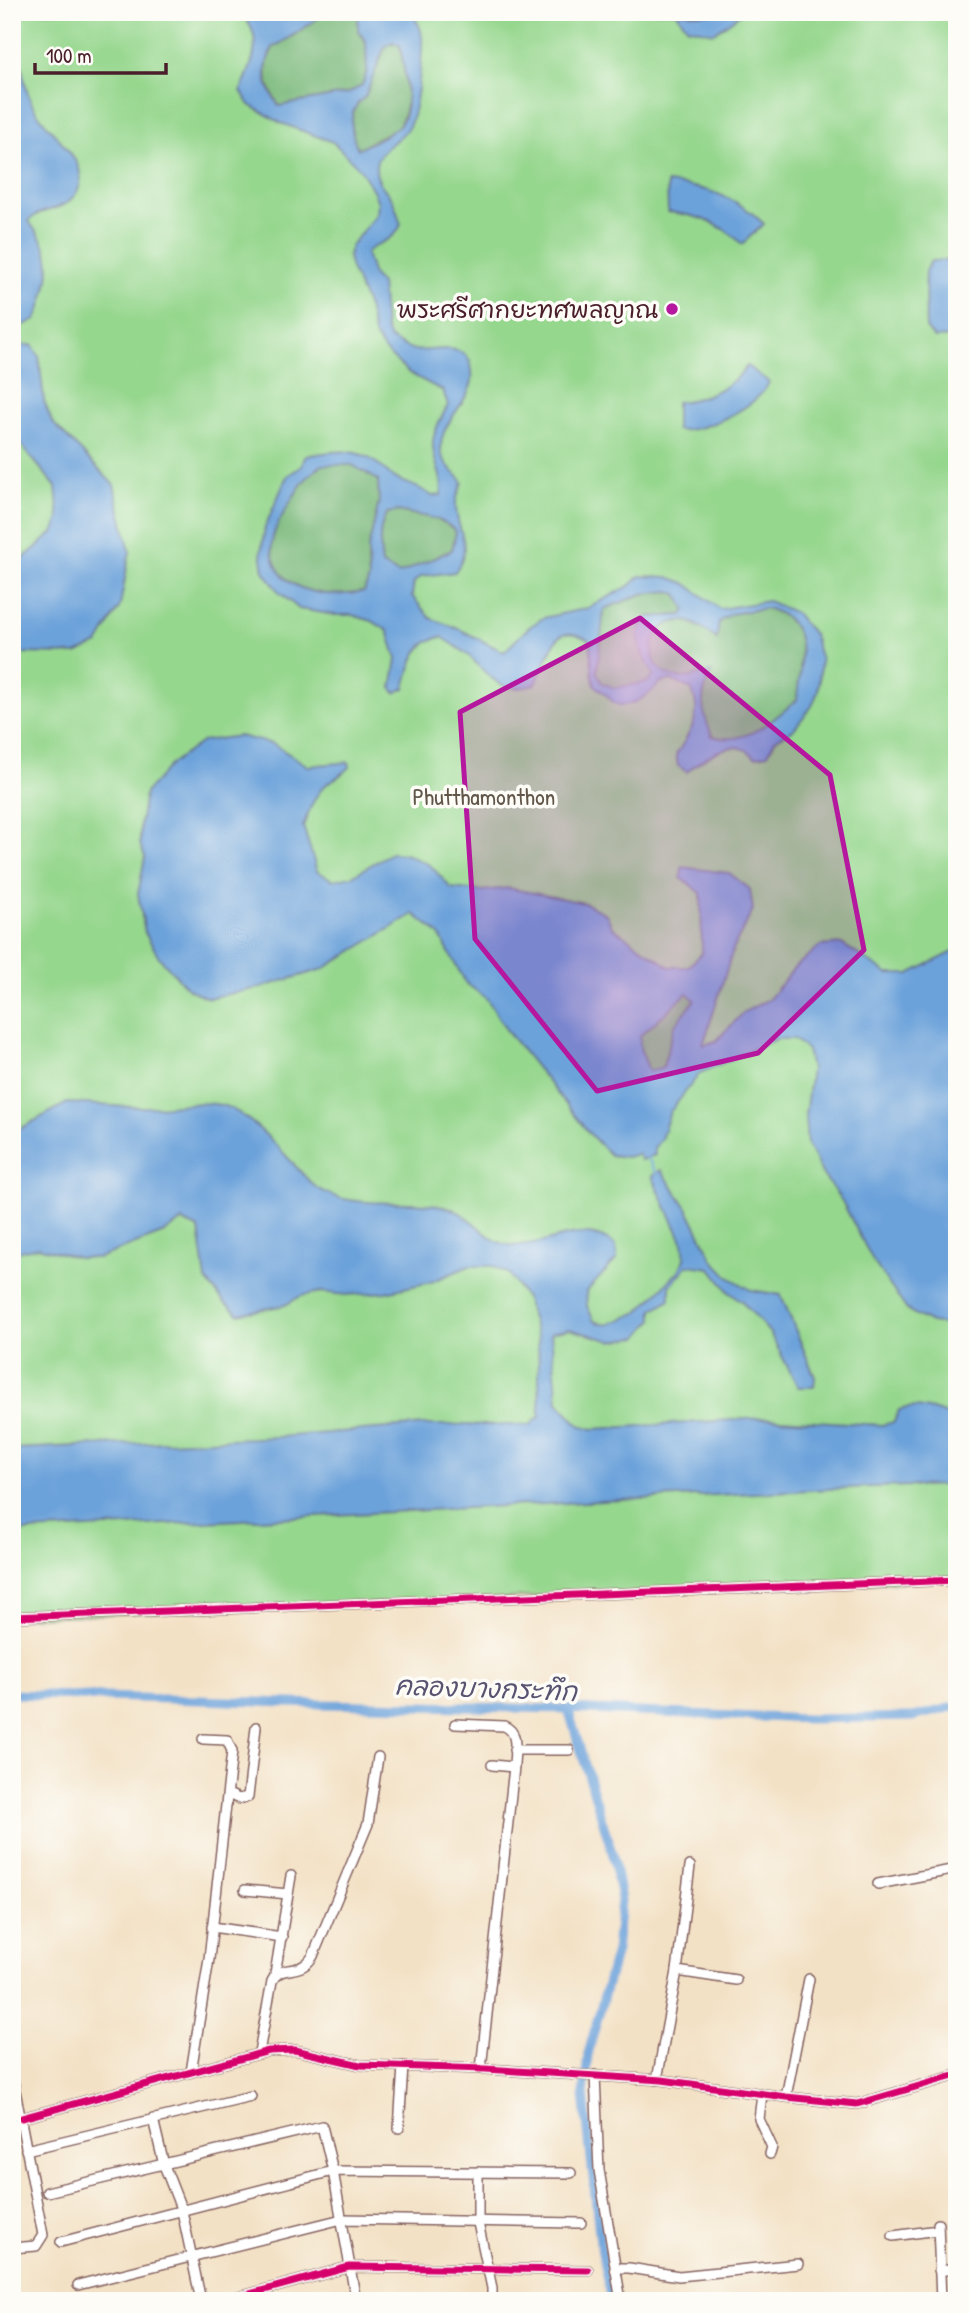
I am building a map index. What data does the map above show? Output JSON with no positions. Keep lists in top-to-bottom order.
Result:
{
  "water": ["คลองบางกระทึก"],
  "parks": ["Phutthamonthon"],
  "places": ["พระศรีศากยะทศพลญาณ"],
  "scale_bar": "100 m"
}
